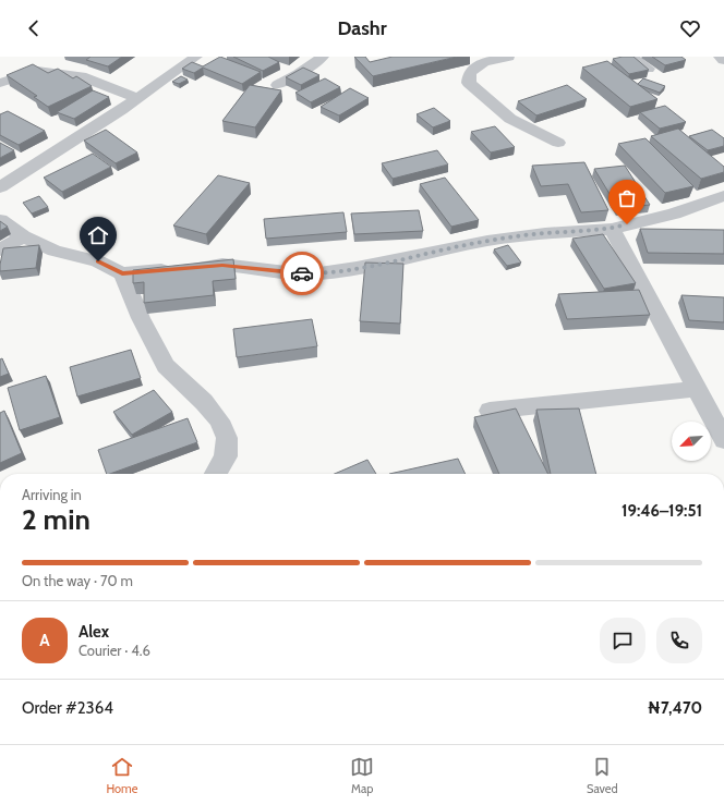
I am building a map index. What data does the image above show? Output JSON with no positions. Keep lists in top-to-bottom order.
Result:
{
  "north": "bottom left",
  "page": {
    "header": "Dashr",
    "heading": ["2 min", "Arriving in", "19:46–19:51"],
    "panel": [
      "Alex",
      "Courier · 4.6",
      "Order #2364",
      "₦7,470"
    ],
    "bar": "On the way · 70 m",
    "round": "A",
    "tabs": ["Home", "Map", "Saved"]
  }
}
